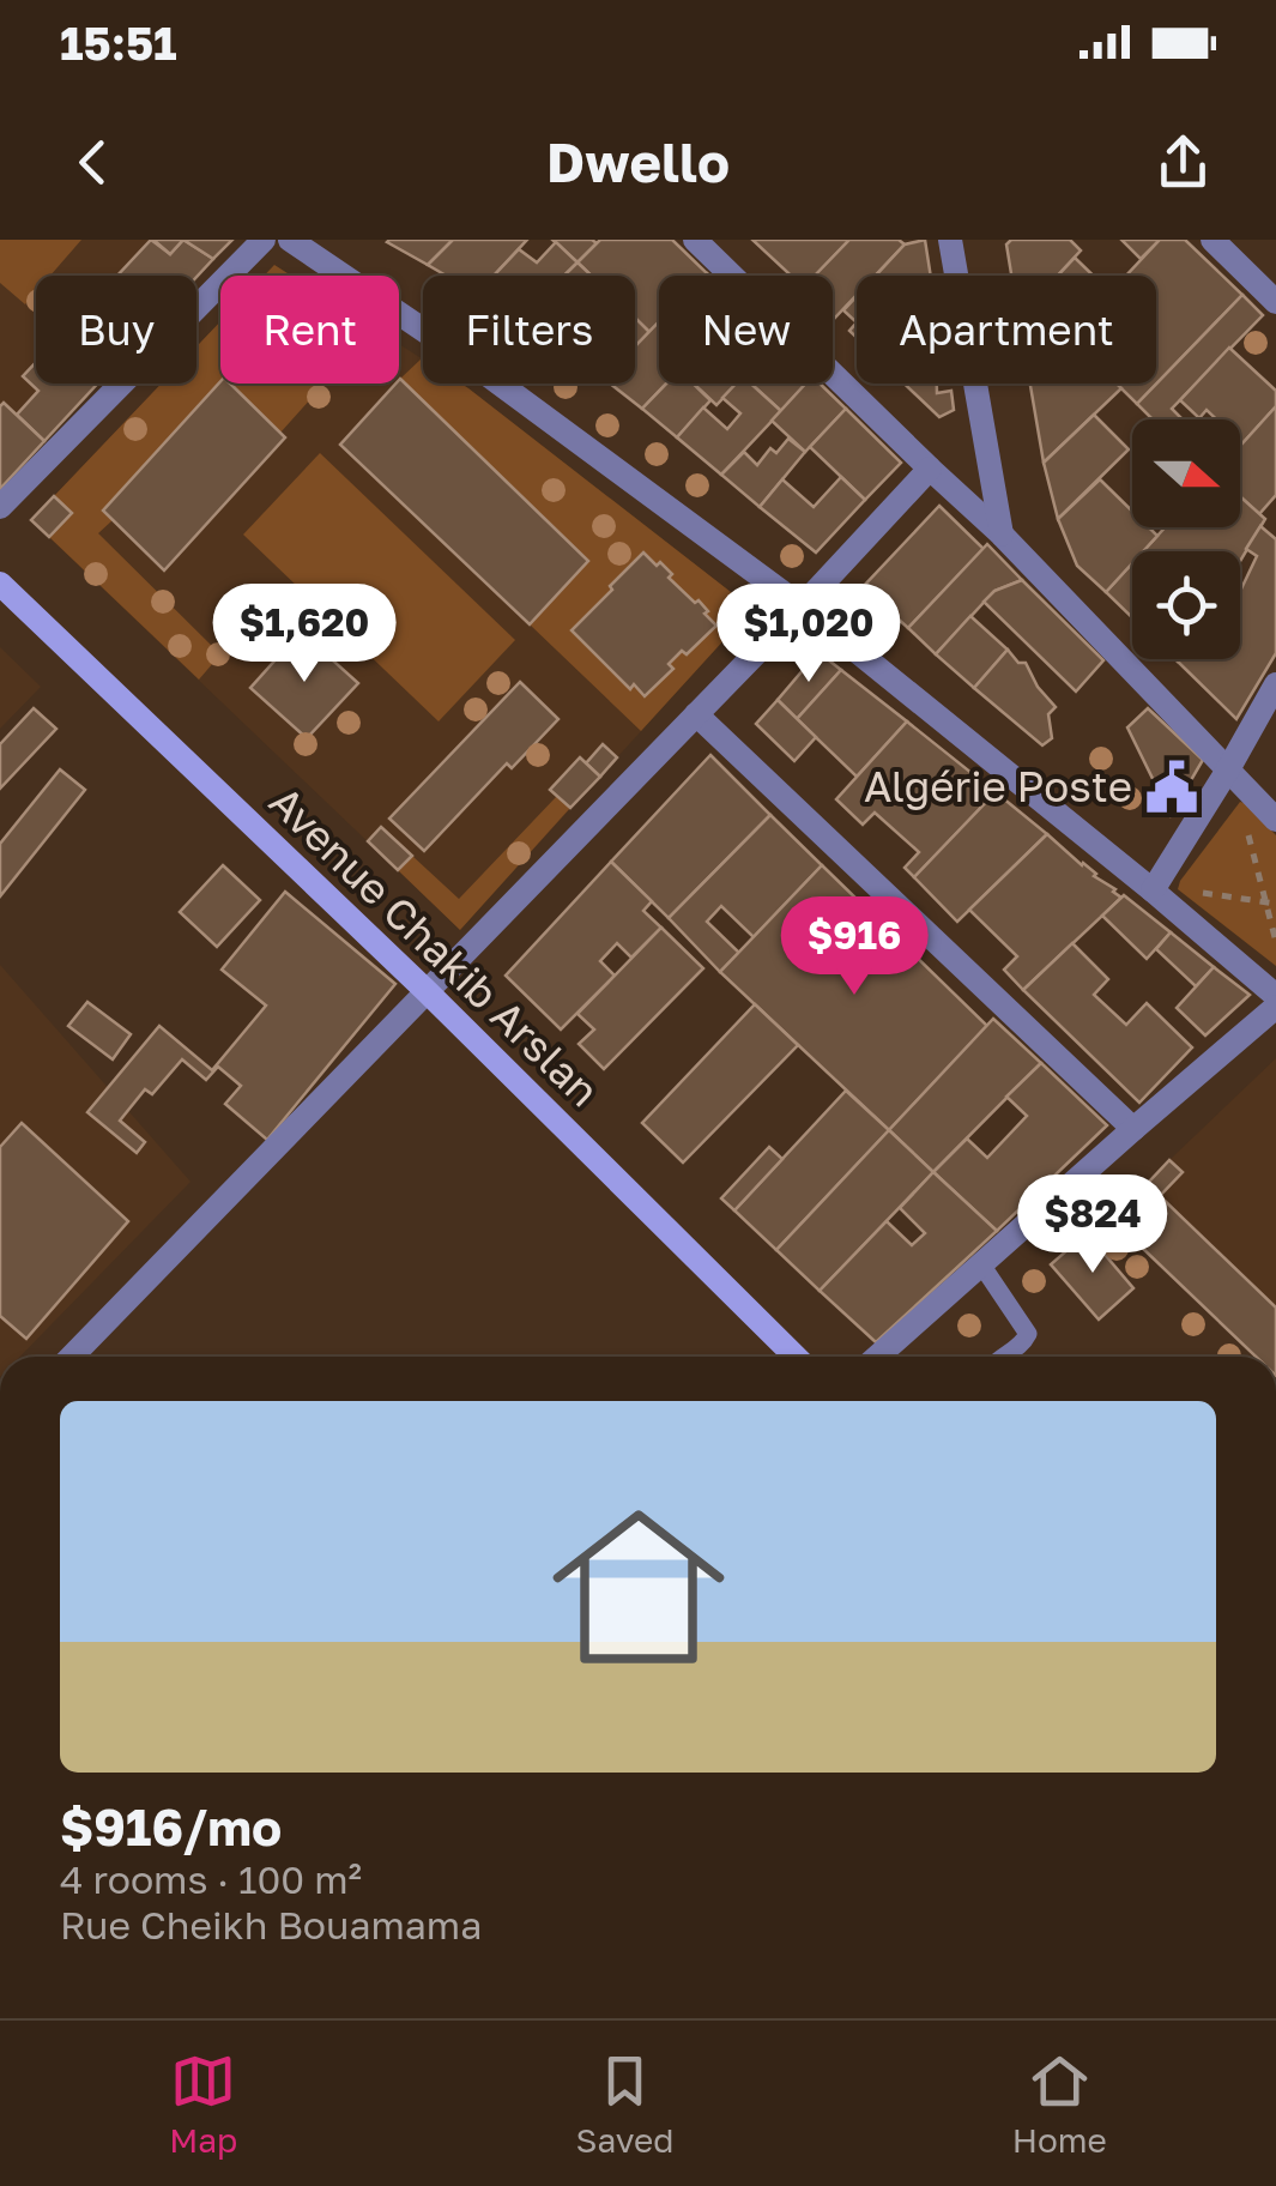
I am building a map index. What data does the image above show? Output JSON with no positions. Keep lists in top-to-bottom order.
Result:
{
  "streets": {
    "main road": ["Avenue Chakib Arslan"]
  },
  "places": {
    "public building": ["Algérie Poste"]
  },
  "north": "right",
  "page": {
    "status": "15:51",
    "header": "Dwello",
    "chip": [
      "Buy",
      "Rent",
      "Filters",
      "New",
      "Apartment"
    ],
    "price": [
      "$1,620",
      "$1,020",
      "$916",
      "$824"
    ],
    "list": [
      {
        "name": "$916/mo",
        "note": "4 rooms · 100 m² · Rue Cheikh Bouamama"
      }
    ],
    "tabs": ["Map", "Saved", "Home"]
  }
}
